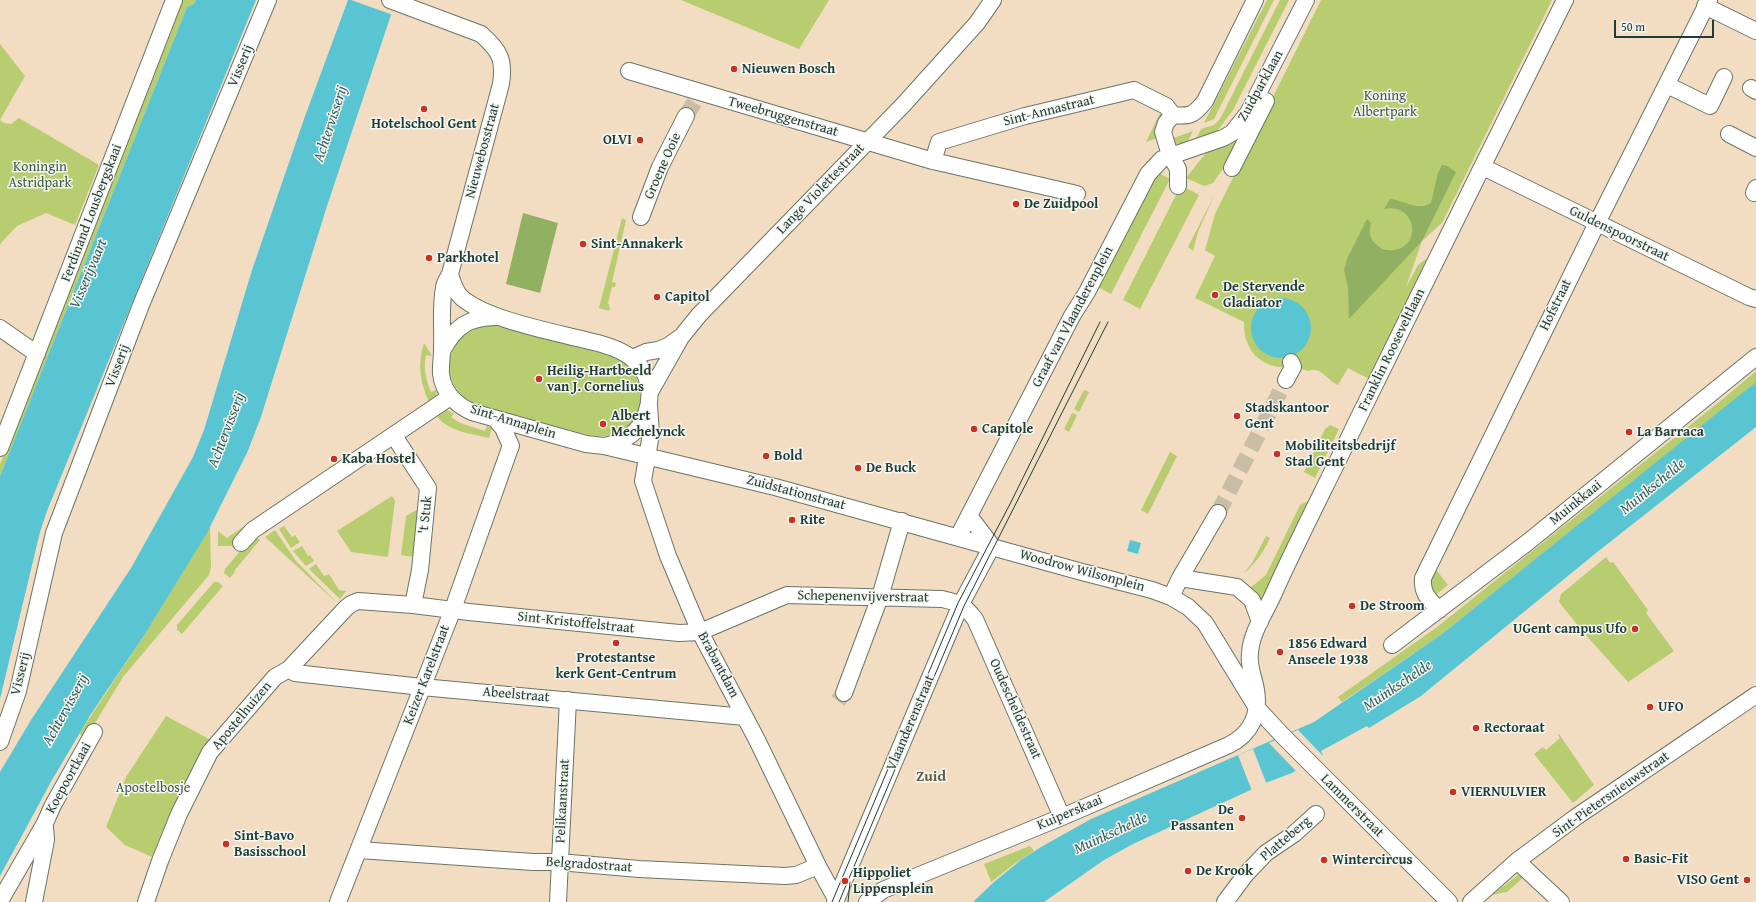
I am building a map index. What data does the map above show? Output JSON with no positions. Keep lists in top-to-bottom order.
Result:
{
  "streets": {
    "street": [
      "Visserij",
      "Zuidparklaan",
      "Sint-Annastraat",
      "Tweebruggenstraat",
      "Nieuwebosstraat",
      "Groene Ooie",
      "Lange Violettestraat",
      "Ferdinand Lousbergskaai",
      "Guldenspoorstraat",
      "Hofstraat",
      "Graaf van Vlaanderenplein",
      "Franklin Rooseveltlaan",
      "Sint-Annaplein",
      "Zuidstationstraat",
      "Muinkkaai",
      "'t Stuk",
      "Woodrow Wilsonplein",
      "Schepenenvijverstraat",
      "Sint-Kristoffelstraat",
      "Brabantdam",
      "Keizer Karelstraat",
      "Abeelstraat",
      "Oudescheldestraat",
      "Apostelhuizen",
      "Vlaanderenstraat",
      "Koepoortkaai",
      "Sint-Pietersnieuwstraat",
      "Pelikaanstraat",
      "Lammerstraat",
      "Kuiperskaai",
      "Platteberg",
      "Belgradostraat"
    ]
  },
  "crossings": [
    ["Zuidparklaan", "Graaf van Vlaanderenplein"],
    ["Sint-Annastraat", "Tweebruggenstraat"],
    ["Tweebruggenstraat", "Lange Violettestraat"],
    ["Lange Violettestraat", "Sint-Annaplein"],
    ["Guldenspoorstraat", "Hofstraat"],
    ["Guldenspoorstraat", "Franklin Rooseveltlaan"],
    ["Hofstraat", "Muinkkaai"],
    ["Graaf van Vlaanderenplein", "Zuidstationstraat"],
    ["Franklin Rooseveltlaan", "Woodrow Wilsonplein"],
    ["Franklin Rooseveltlaan", "Lammerstraat"],
    ["Franklin Rooseveltlaan", "Kuiperskaai"],
    ["Sint-Annaplein", "Zuidstationstraat"],
    ["Sint-Annaplein", "Brabantdam"],
    ["Zuidstationstraat", "Woodrow Wilsonplein"],
    ["Zuidstationstraat", "Brabantdam"],
    ["Zuidstationstraat", "Vlaanderenstraat"],
    ["'t Stuk", "Apostelhuizen"],
    ["Woodrow Wilsonplein", "Vlaanderenstraat"],
    ["Woodrow Wilsonplein", "Lammerstraat"],
    ["Woodrow Wilsonplein", "Kuiperskaai"],
    ["Schepenenvijverstraat", "Sint-Kristoffelstraat"],
    ["Schepenenvijverstraat", "Brabantdam"],
    ["Schepenenvijverstraat", "Oudescheldestraat"],
    ["Schepenenvijverstraat", "Vlaanderenstraat"],
    ["Sint-Kristoffelstraat", "Brabantdam"],
    ["Sint-Kristoffelstraat", "Keizer Karelstraat"],
    ["Sint-Kristoffelstraat", "Apostelhuizen"],
    ["Brabantdam", "Abeelstraat"],
    ["Brabantdam", "Belgradostraat"],
    ["Keizer Karelstraat", "Abeelstraat"],
    ["Keizer Karelstraat", "Apostelhuizen"],
    ["Keizer Karelstraat", "Belgradostraat"],
    ["Abeelstraat", "Apostelhuizen"],
    ["Abeelstraat", "Pelikaanstraat"],
    ["Oudescheldestraat", "Vlaanderenstraat"],
    ["Oudescheldestraat", "Kuiperskaai"],
    ["Pelikaanstraat", "Belgradostraat"],
    ["Lammerstraat", "Kuiperskaai"]
  ],
  "districts": ["Zuid"],
  "water": ["Achtervisserij", "Visserijvaart", "Muinkschelde"],
  "parks": ["Koning Albertpark", "Koningin Astridpark", "Apostelbosje"],
  "places": [
    "Nieuwen Bosch",
    "Hotelschool Gent",
    "OLVI",
    "De Zuidpool",
    "Sint-Annakerk",
    "Parkhotel",
    "De Stervende Gladiator",
    "Capitol",
    "Heilig-Hartbeeld van J. Cornelius",
    "Stadskantoor Gent",
    "Albert Mechelynck",
    "Capitole",
    "La Barraca",
    "Mobiliteitsbedrijf Stad Gent",
    "Bold",
    "Kaba Hostel",
    "De Buck",
    "Rite",
    "De Stroom",
    "UGent campus Ufo",
    "Protestantse kerk Gent-Centrum",
    "1856 Edward Anseele 1938",
    "UFO",
    "Rectoraat",
    "VIERNULVIER",
    "De Passanten",
    "Sint-Bavo Basisschool",
    "Basic-Fit",
    "Wintercircus",
    "De Krook",
    "VISO Gent",
    "Hippoliet Lippensplein"
  ],
  "scale_bar": "50 m"
}
